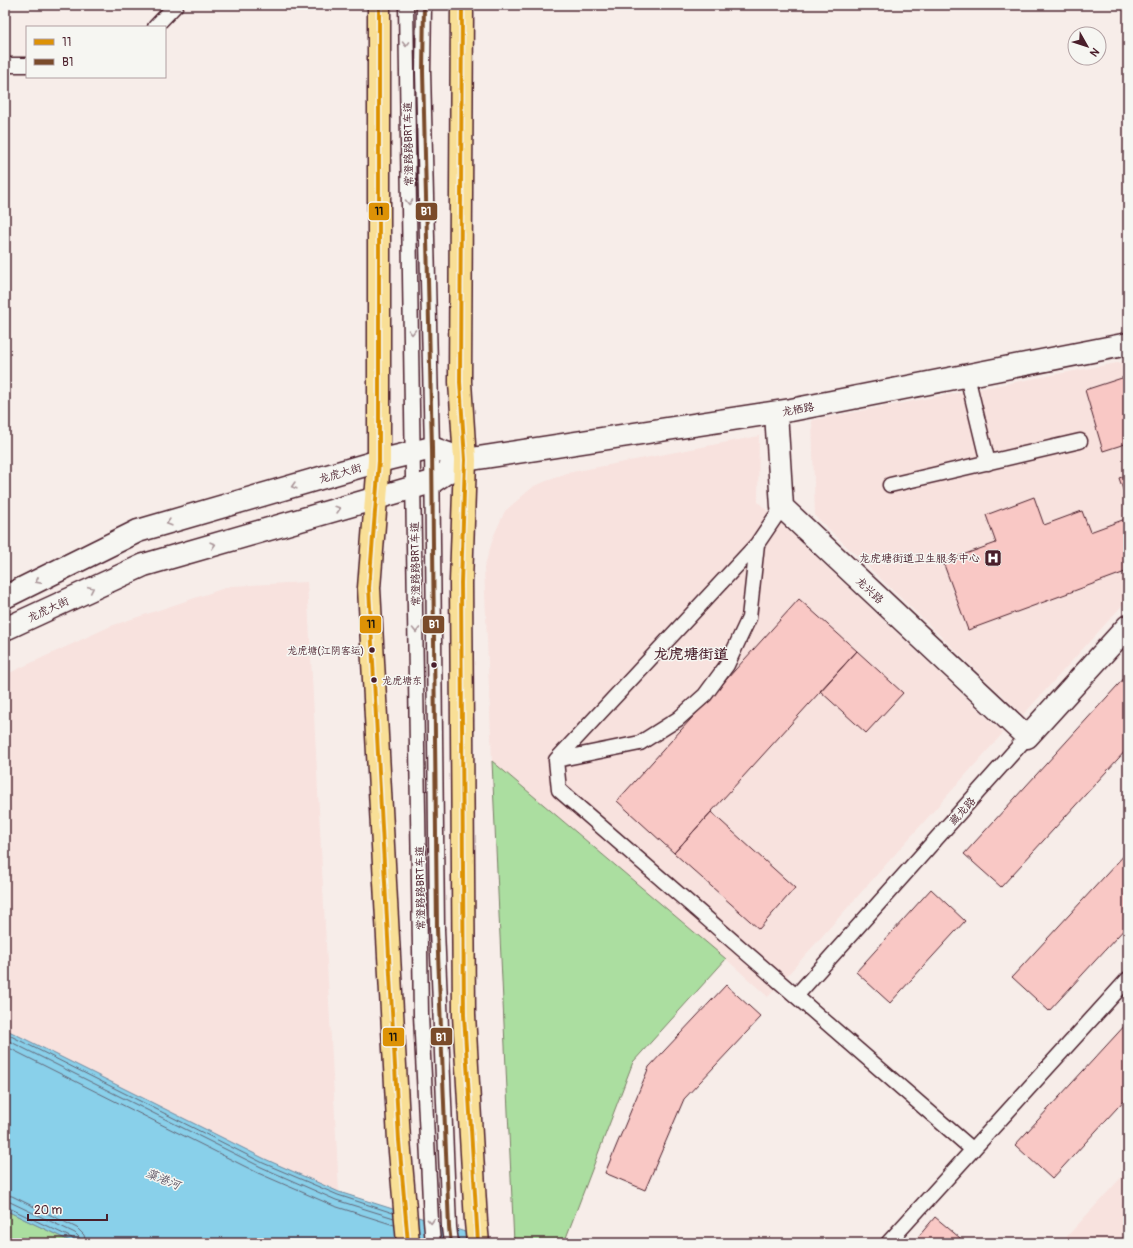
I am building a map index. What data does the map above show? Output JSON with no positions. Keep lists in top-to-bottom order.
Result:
{
  "streets": {
    "street": [
      "龙栖路",
      "龙虎大街",
      "龙兴路",
      "藏龙路"
    ],
    "lane": ["常澄路路BRT车道"]
  },
  "crossings": [
    ["常澄路路BRT车道", "龙虎大街"],
    ["龙栖路", "龙虎大街"],
    ["龙兴路", "藏龙路"]
  ],
  "districts": ["龙虎塘街道"],
  "water": ["藻港河"],
  "places": {
    "hospital": ["龙虎塘街道卫生服务中心"],
    "other": ["龙虎塘(江阴客运)", "龙虎塘东"]
  },
  "lines": ["transit line 11", "transit line B1"],
  "legend": ["11", "B1"],
  "scale_bar": "20 m",
  "north": "bottom right"
}
